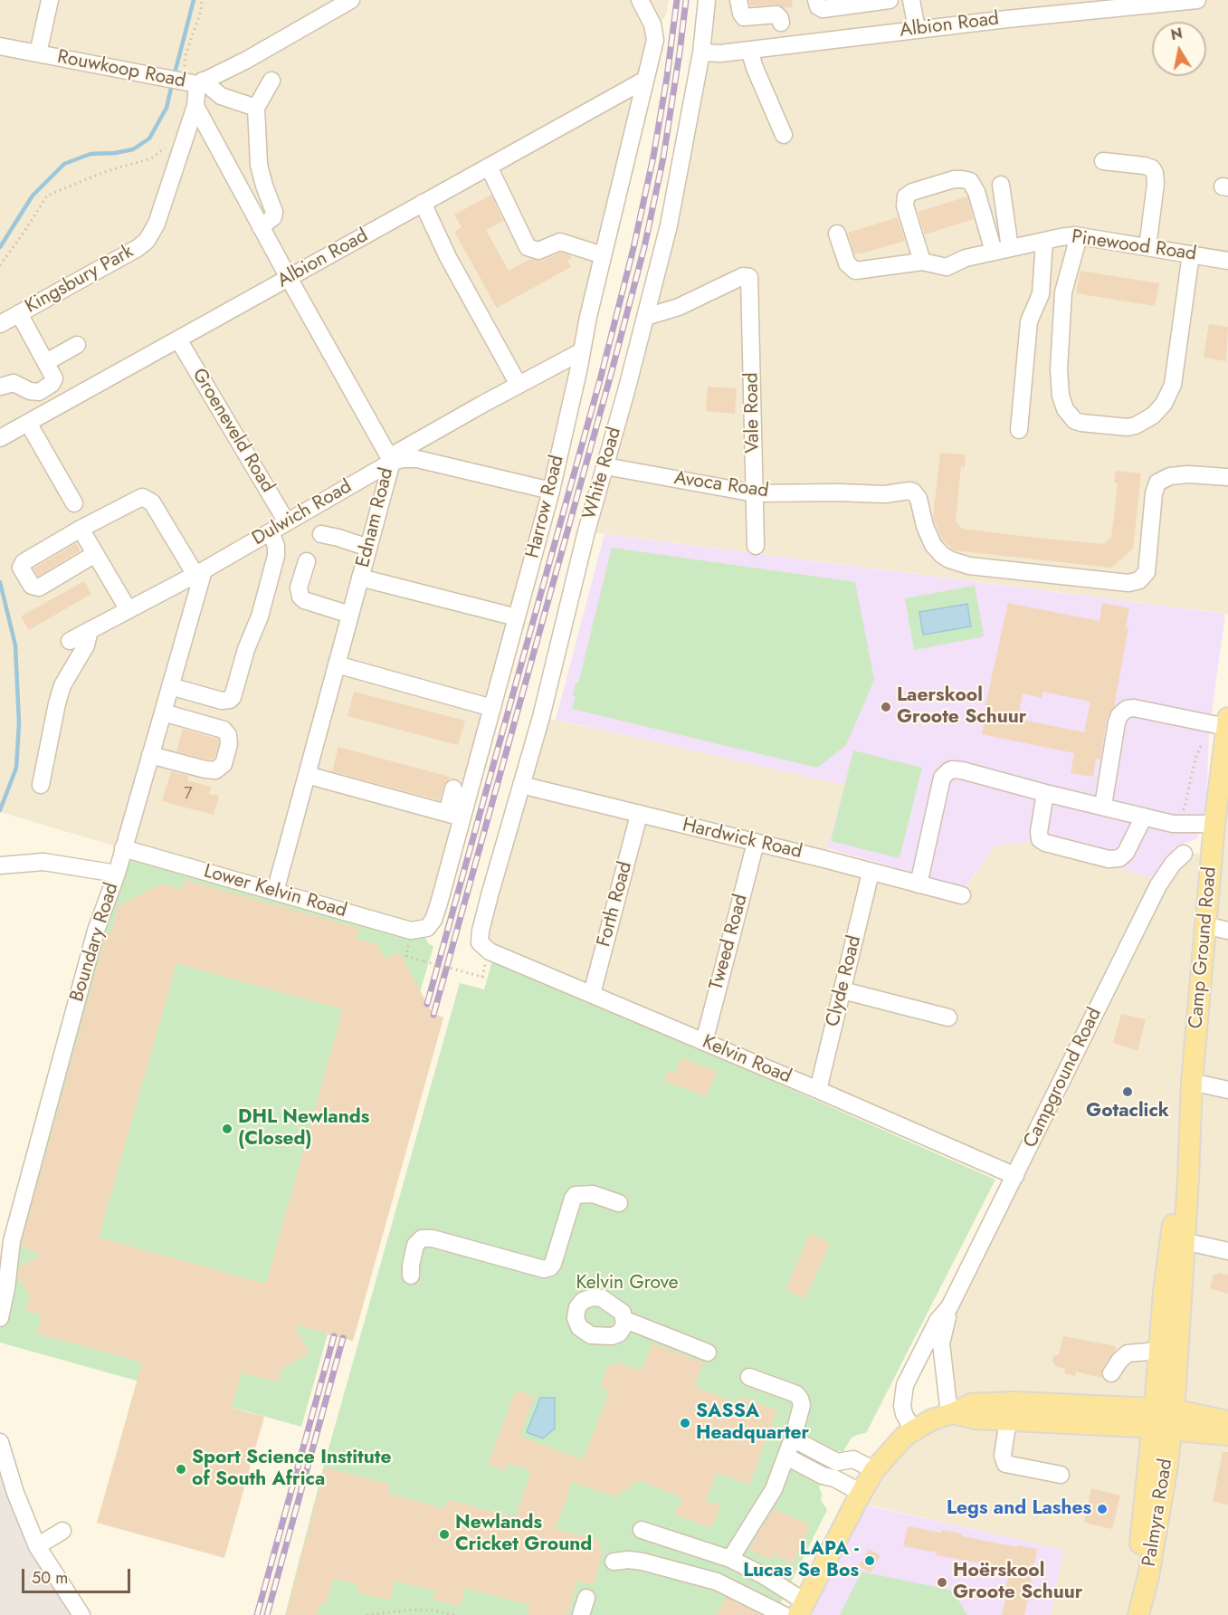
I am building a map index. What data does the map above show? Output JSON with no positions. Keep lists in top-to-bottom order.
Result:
{
  "streets": {
    "main road": ["Camp Ground Road", "Palmyra Road"],
    "street": [
      "Albion Road",
      "Rouwkoop Road",
      "Pinewood Road",
      "Kingsbury Park",
      "Vale Road",
      "Groeneveld Road",
      "White Road",
      "Avoca Road",
      "Harrow Road",
      "Dulwich Road",
      "Ednam Road",
      "Hardwick Road",
      "Lower Kelvin Road",
      "Forth Road",
      "Boundary Road",
      "Tweed Road",
      "Clyde Road",
      "Kelvin Road",
      "Campground Road"
    ]
  },
  "crossings": [
    ["Albion Road", "Groeneveld Road"],
    ["Albion Road", "White Road"],
    ["Albion Road", "Harrow Road"],
    ["Albion Road", "Ednam Road"],
    ["Kingsbury Park", "Ednam Road"],
    ["Vale Road", "White Road"],
    ["Vale Road", "Avoca Road"],
    ["Groeneveld Road", "Dulwich Road"],
    ["White Road", "Avoca Road"],
    ["White Road", "Hardwick Road"],
    ["White Road", "Kelvin Road"],
    ["Harrow Road", "Dulwich Road"],
    ["Harrow Road", "Lower Kelvin Road"],
    ["Dulwich Road", "Ednam Road"],
    ["Dulwich Road", "Boundary Road"],
    ["Ednam Road", "Lower Kelvin Road"],
    ["Hardwick Road", "Forth Road"],
    ["Hardwick Road", "Tweed Road"],
    ["Hardwick Road", "Clyde Road"],
    ["Lower Kelvin Road", "Boundary Road"],
    ["Forth Road", "Kelvin Road"],
    ["Tweed Road", "Kelvin Road"],
    ["Camp Ground Road", "Palmyra Road"],
    ["Clyde Road", "Kelvin Road"],
    ["Kelvin Road", "Campground Road"]
  ],
  "parks": ["Kelvin Grove"],
  "places": [
    "Laerskool Groote Schuur",
    "Gotaclick",
    "DHL Newlands (Closed)",
    "SASSA Headquarter",
    "Sport Science Institute of South Africa",
    "Legs and Lashes",
    "Newlands Cricket Ground",
    "LAPA - Lucas Se Bos",
    "Hoërskool Groote Schuur"
  ],
  "house_numbers": ["7"],
  "scale_bar": "50 m",
  "north": "top"
}
